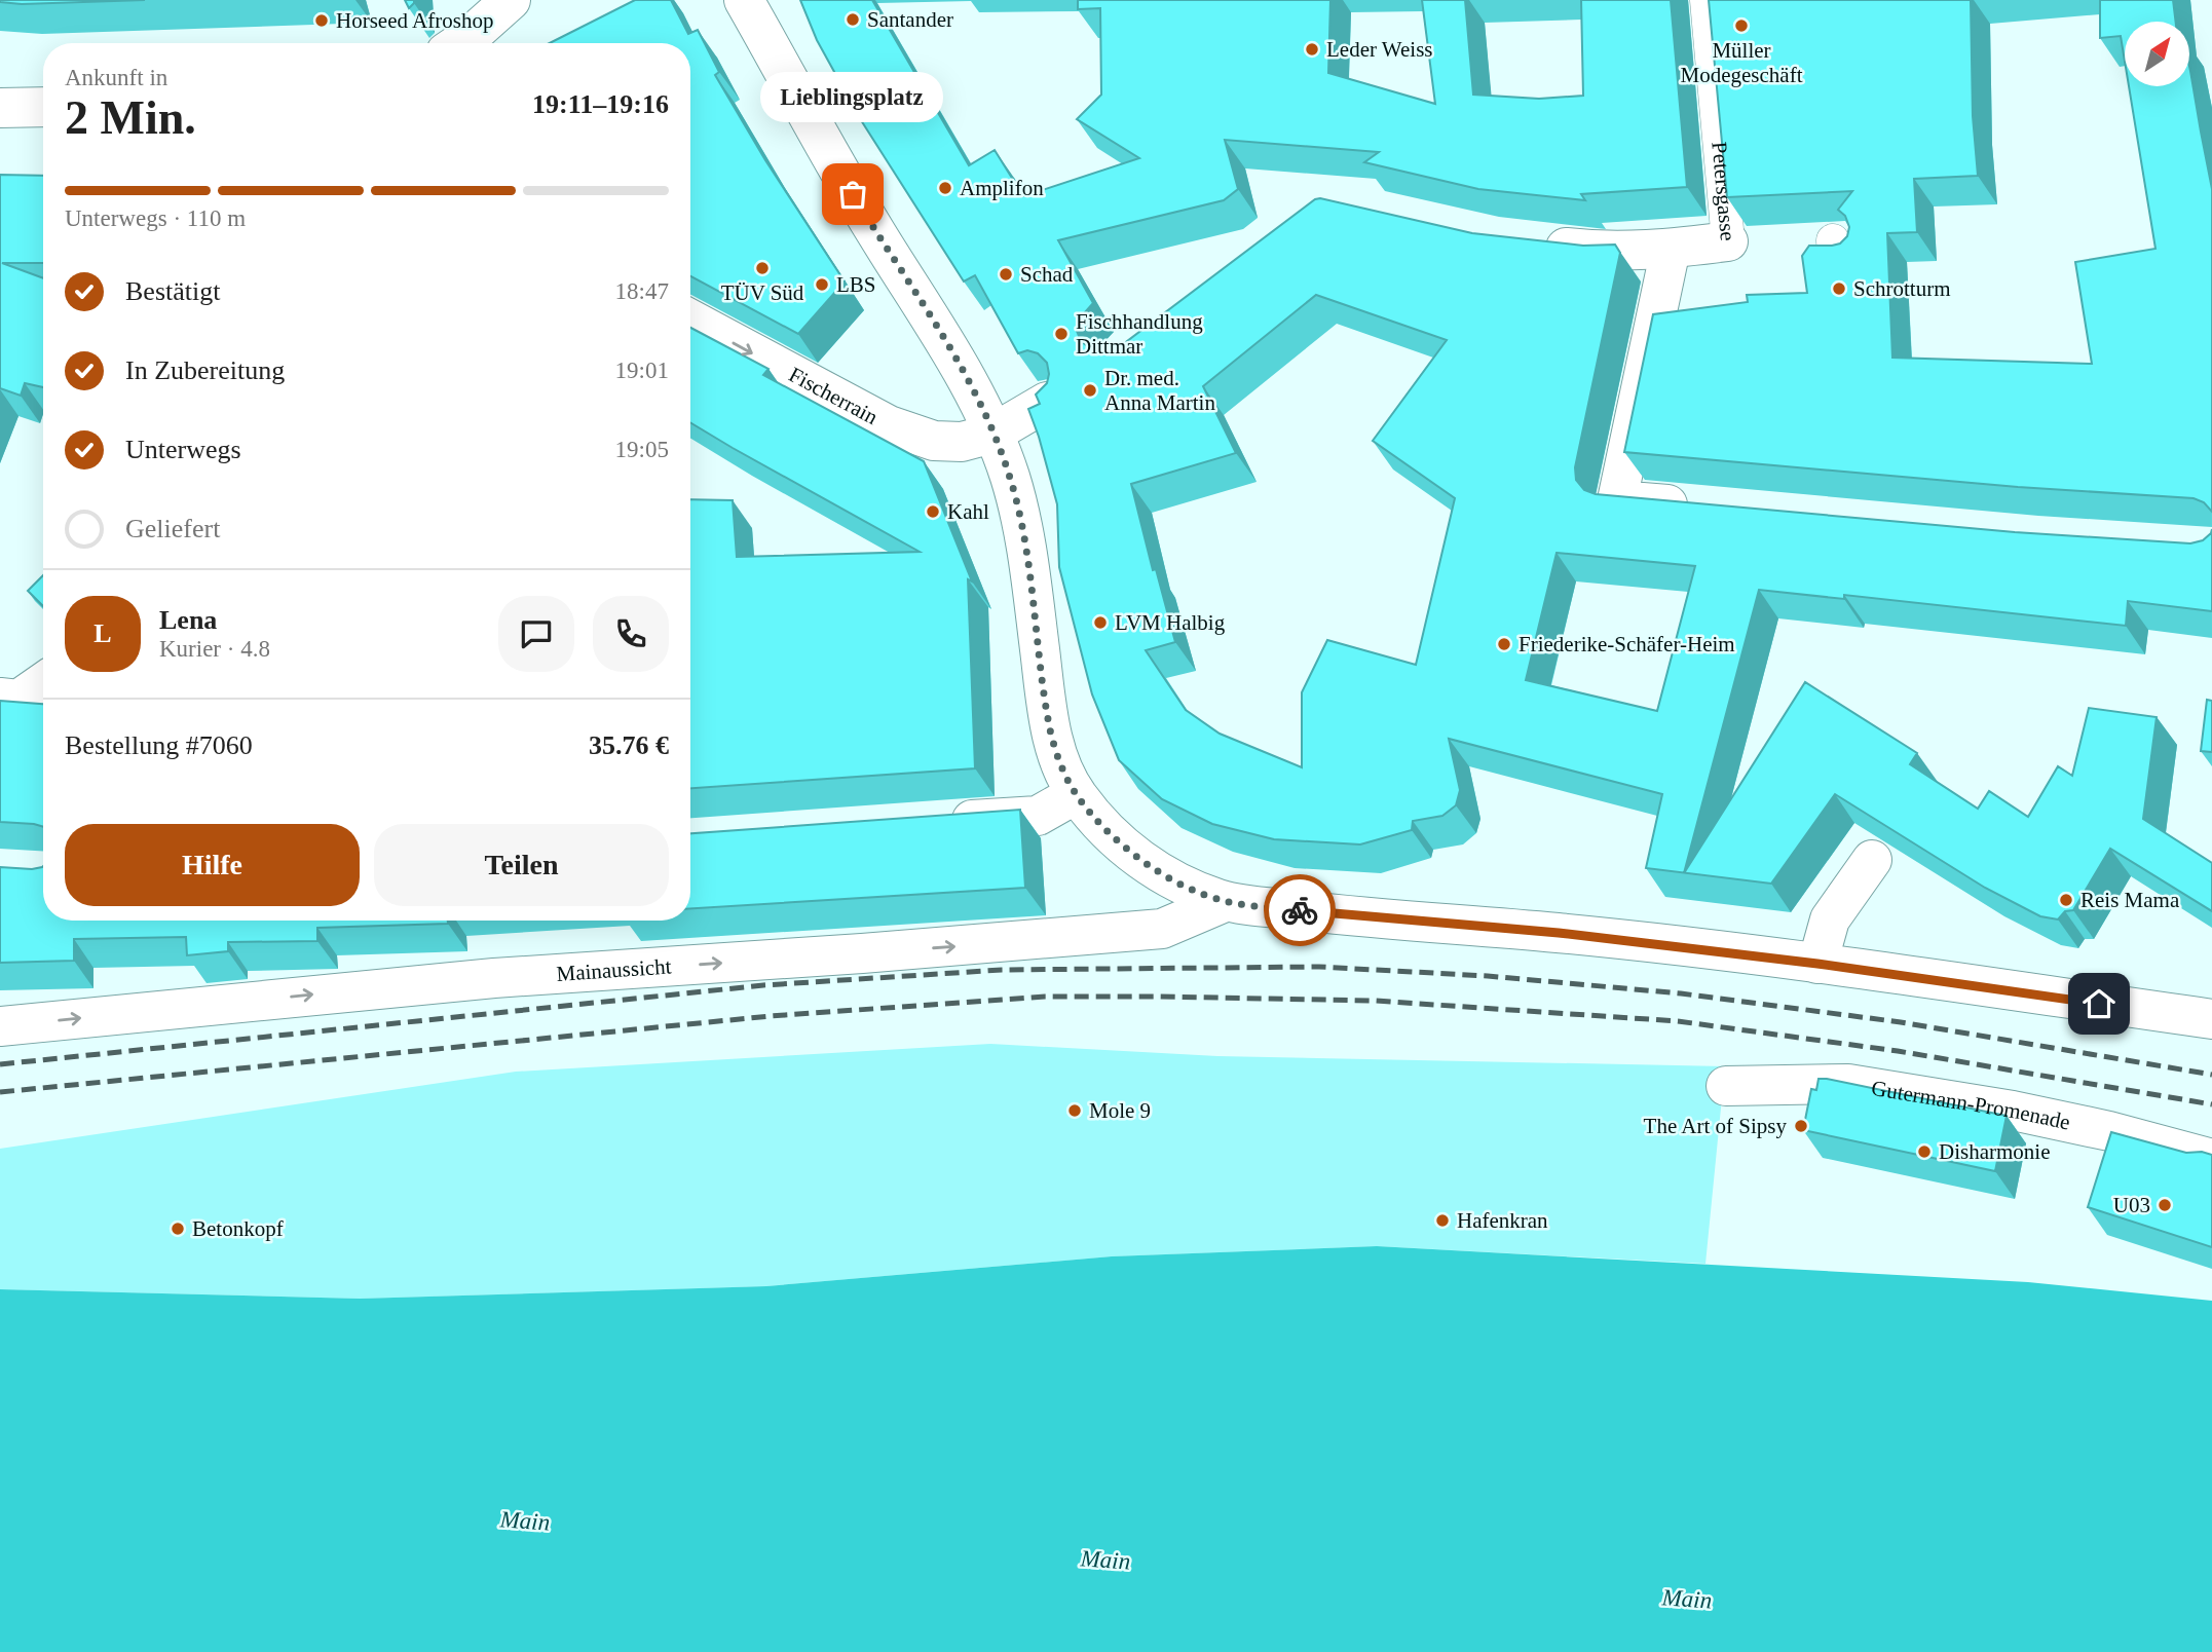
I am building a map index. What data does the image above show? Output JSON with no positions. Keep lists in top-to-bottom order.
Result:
{
  "streets": {
    "street": [
      "Petersgasse",
      "Fischerrain",
      "Mainaussicht",
      "Gutermann-Promenade"
    ]
  },
  "one_way": ["Fischerrain", "Mainaussicht"],
  "water": ["Main"],
  "places": [
    "Santander",
    "Horseed Afroshop",
    "Müller Modegeschäft",
    "Leder Weiss",
    "Amplifon",
    "Lieblingsplatz",
    "TÜV Süd",
    "Schad",
    "LBS",
    "Schrotturm",
    "Fischhandlung Dittmar",
    "Dr. med. Anna Martin",
    "Kahl",
    "LVM Halbig",
    "Friederike-Schäfer-Heim",
    "Reis Mama",
    "Mole 9",
    "The Art of Sipsy",
    "Disharmonie",
    "U03",
    "Hafenkran",
    "Betonkopf"
  ],
  "north": "top right",
  "page": {
    "heading": ["2 Min.", "Ankunft in", "19:11–19:16"],
    "panel": [
      "Lena",
      "Kurier · 4.8",
      "Bestellung #7060",
      "35.76 €"
    ],
    "bubble": "Lieblingsplatz",
    "bar": "Unterwegs · 110 m",
    "list": [
      ["Bestätigt", "18:47"],
      ["In Zubereitung", "19:01"],
      ["Unterwegs", "19:05"],
      "Geliefert"
    ],
    "round": "L",
    "buttons": ["Hilfe", "Teilen"]
  }
}
